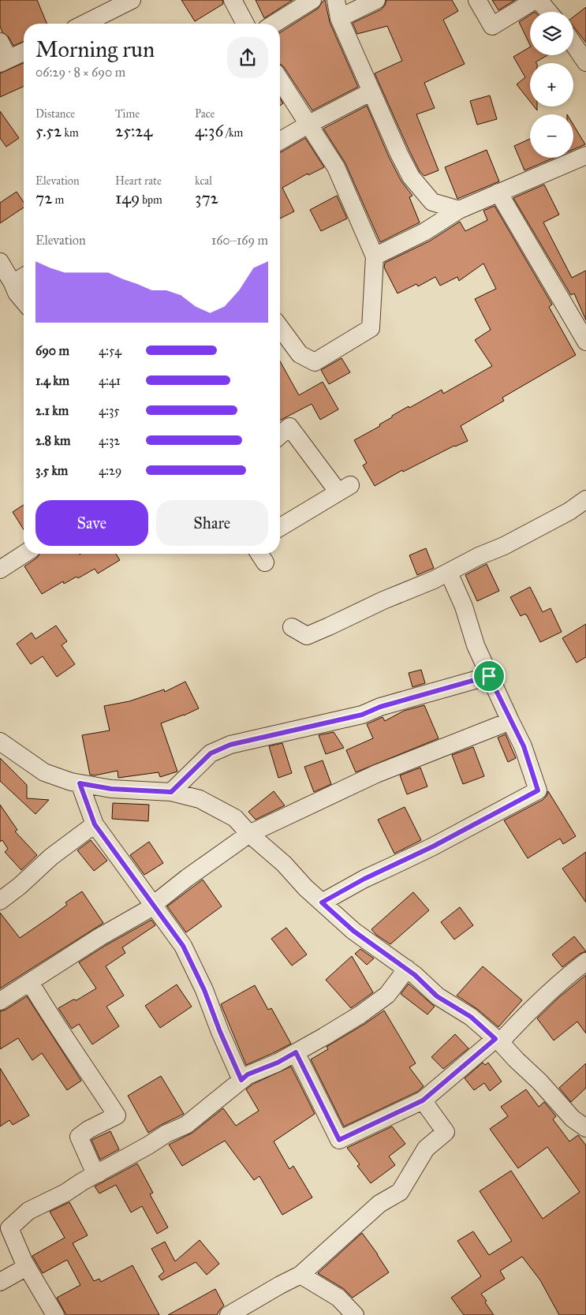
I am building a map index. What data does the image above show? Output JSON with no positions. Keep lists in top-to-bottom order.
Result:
{
  "page": {
    "map_buttons": ["+", "−"],
    "heading": ["Morning run", "06:29 · 8 × 690 m"],
    "stats": [
      ["Distance", "5.52 km"],
      ["Time", "25:24"],
      ["Pace", "4:36 /km"],
      ["Elevation", "72 m"],
      ["Heart rate", "149 bpm"],
      ["kcal", "372"]
    ],
    "chart": ["Elevation", "160–169 m"],
    "list": [
      {
        "name": "690 m",
        "note": "4:54"
      },
      {
        "name": "1.4 km",
        "note": "4:41"
      },
      {
        "name": "2.1 km",
        "note": "4:35"
      },
      {
        "name": "2.8 km",
        "note": "4:32"
      },
      {
        "name": "3.5 km",
        "note": "4:29"
      }
    ],
    "buttons": ["Save", "Share"]
  }
}
